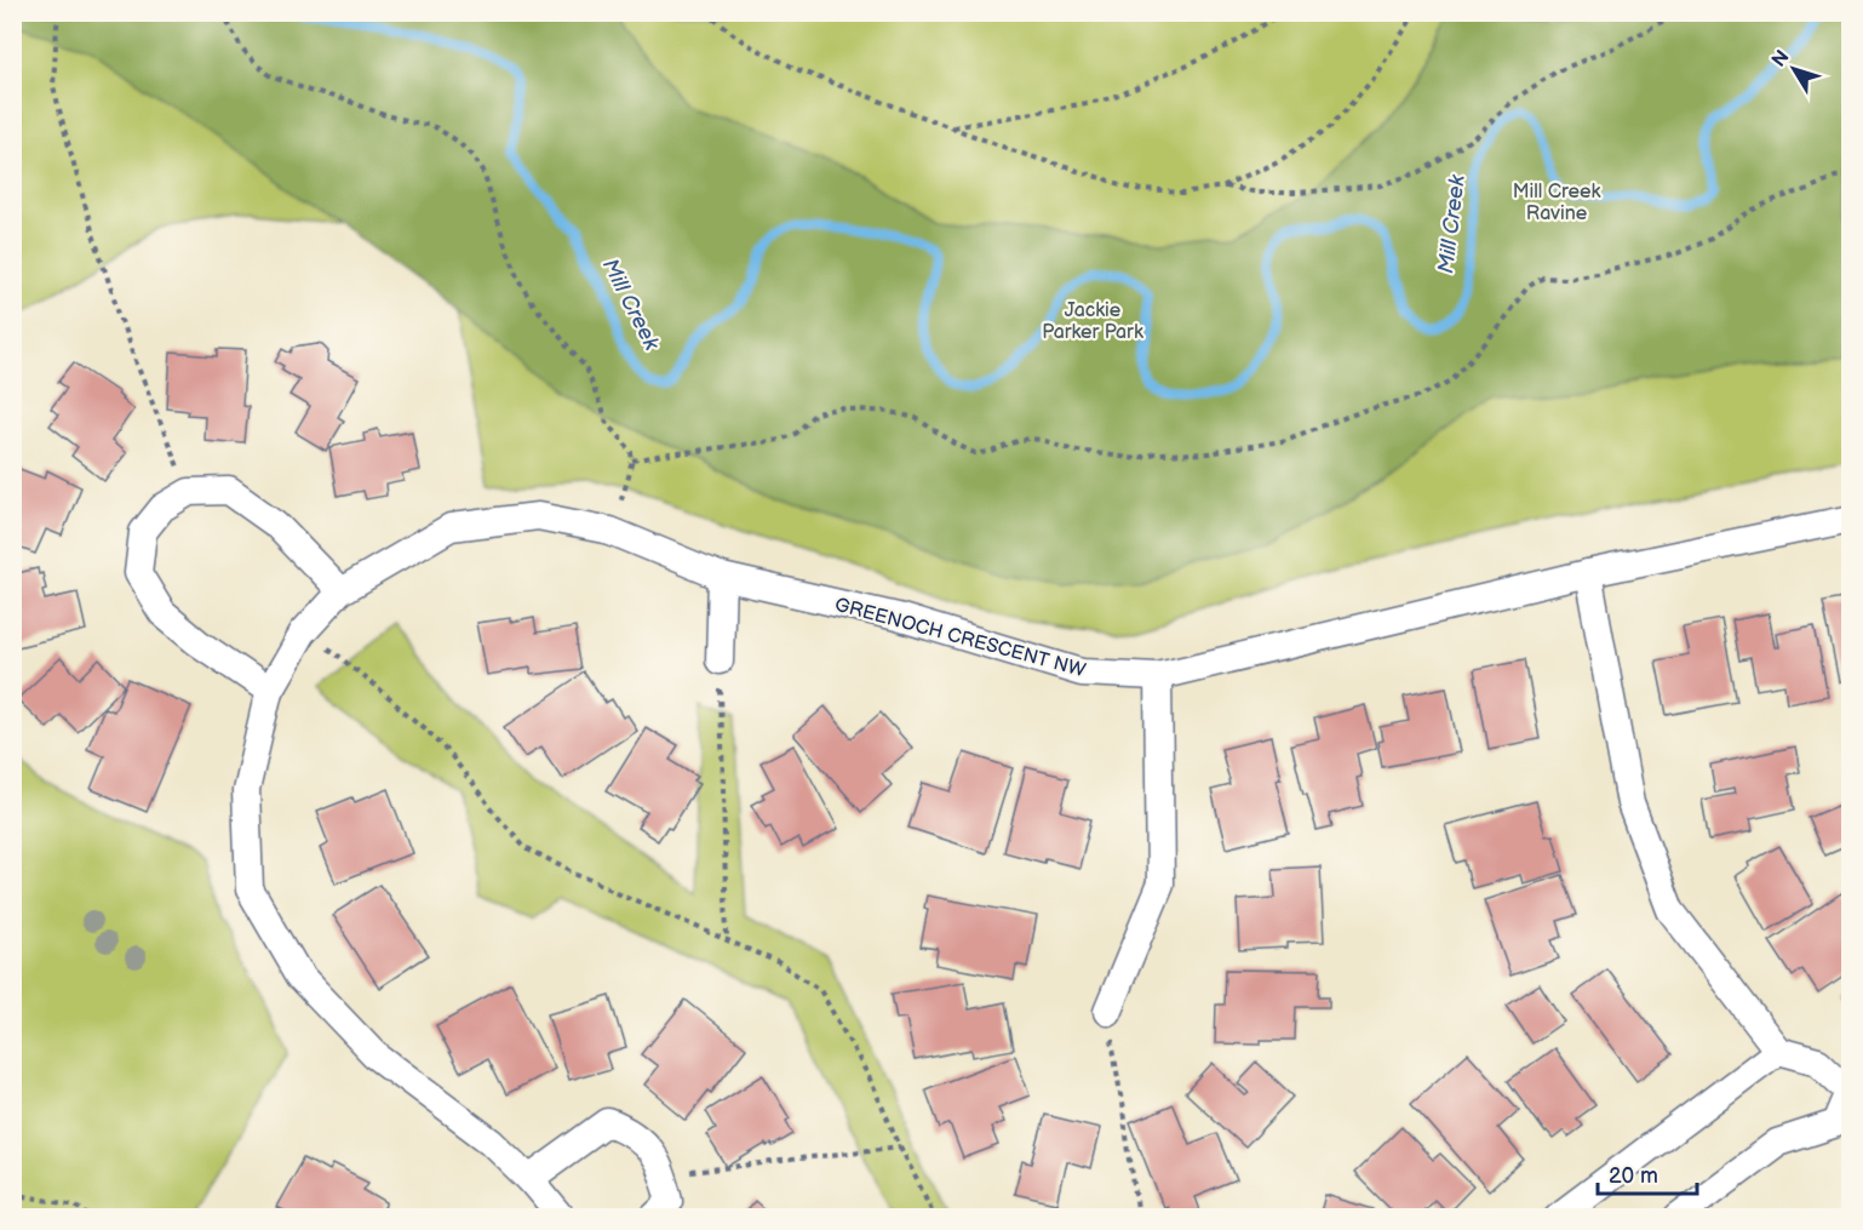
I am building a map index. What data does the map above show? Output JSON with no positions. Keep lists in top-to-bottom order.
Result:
{
  "streets": {
    "street": ["GREENOCH CRESCENT NW"]
  },
  "water": ["Mill Creek"],
  "parks": ["Mill Creek Ravine", "Jackie Parker Park"],
  "scale_bar": "20 m",
  "north": "top left"
}
